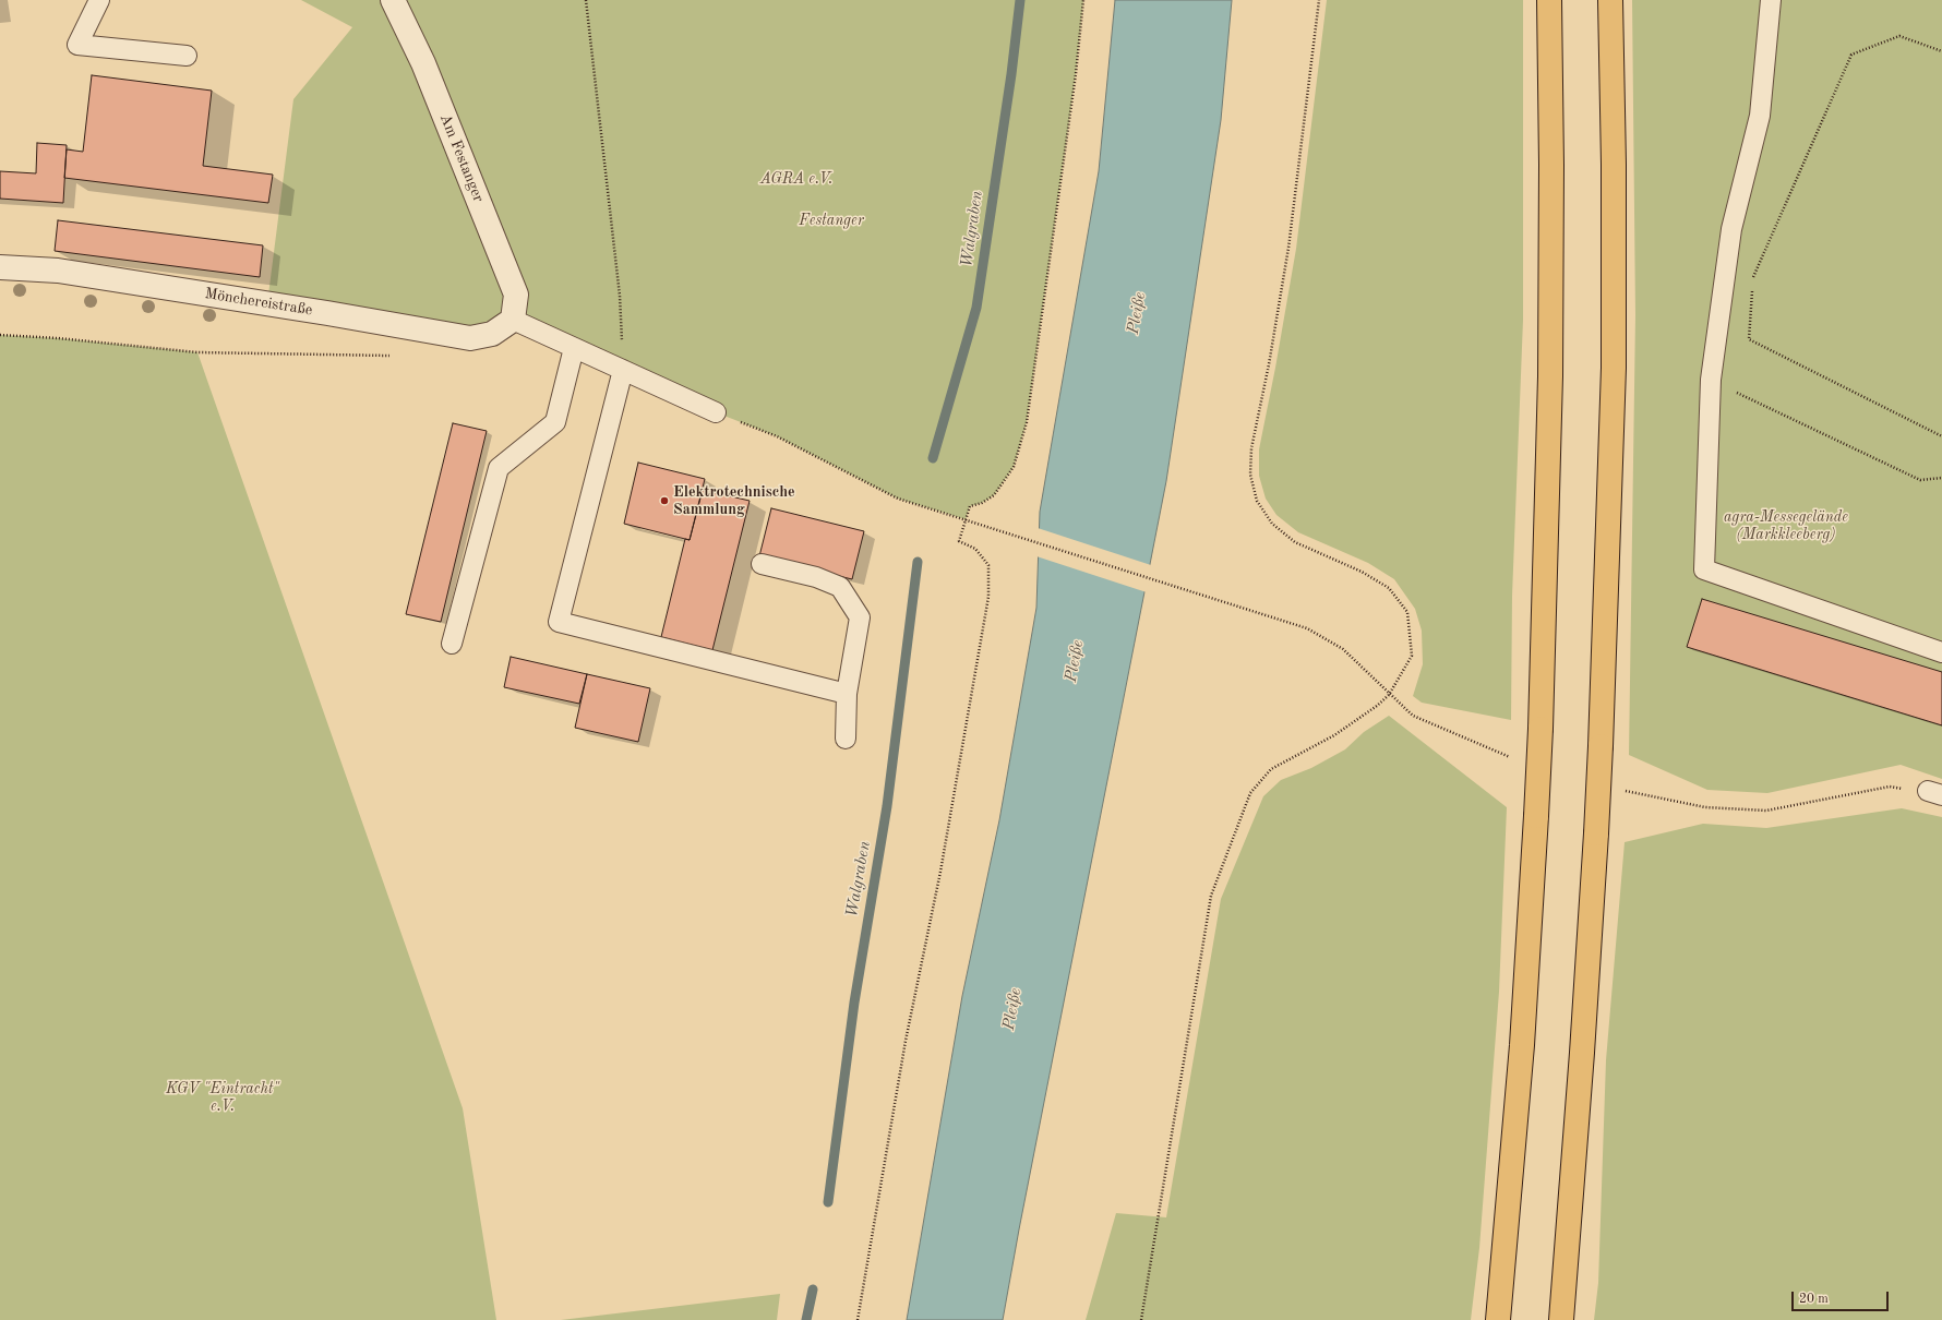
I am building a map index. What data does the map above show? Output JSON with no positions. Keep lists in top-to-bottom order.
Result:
{
  "streets": {
    "street": ["Am Festanger", "Mönchereistraße"]
  },
  "crossings": [
    ["Am Festanger", "Mönchereistraße"]
  ],
  "water": ["Walgraben", "Pleiße"],
  "parks": [
    "AGRA e.V.",
    "Festanger",
    "agra-Messegelände (Markkleeberg)",
    "KGV \"Eintracht\" e.V."
  ],
  "places": ["Elektrotechnische Sammlung"],
  "scale_bar": "20 m"
}
